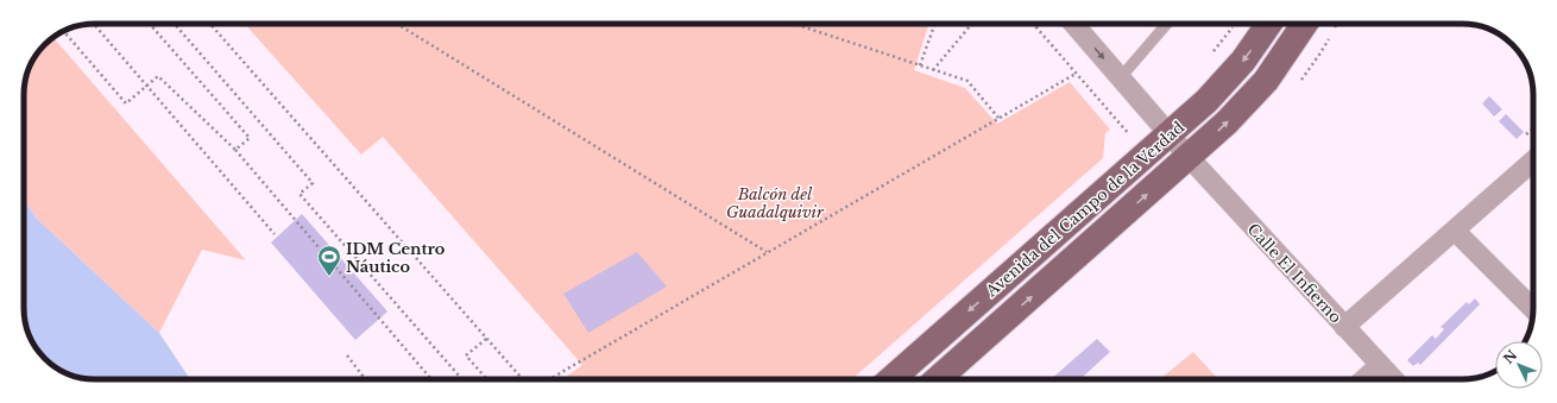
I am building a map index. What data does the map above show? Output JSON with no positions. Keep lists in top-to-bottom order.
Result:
{
  "streets": {
    "main road": ["Avenida del Campo de la Verdad"],
    "street": ["Calle El Infierno"]
  },
  "crossings": [
    ["Avenida del Campo de la Verdad", "Calle El Infierno"]
  ],
  "parks": ["Balcón del Guadalquivir"],
  "places": {
    "sports": ["IDM Centro Náutico"]
  },
  "north": "top left"
}
